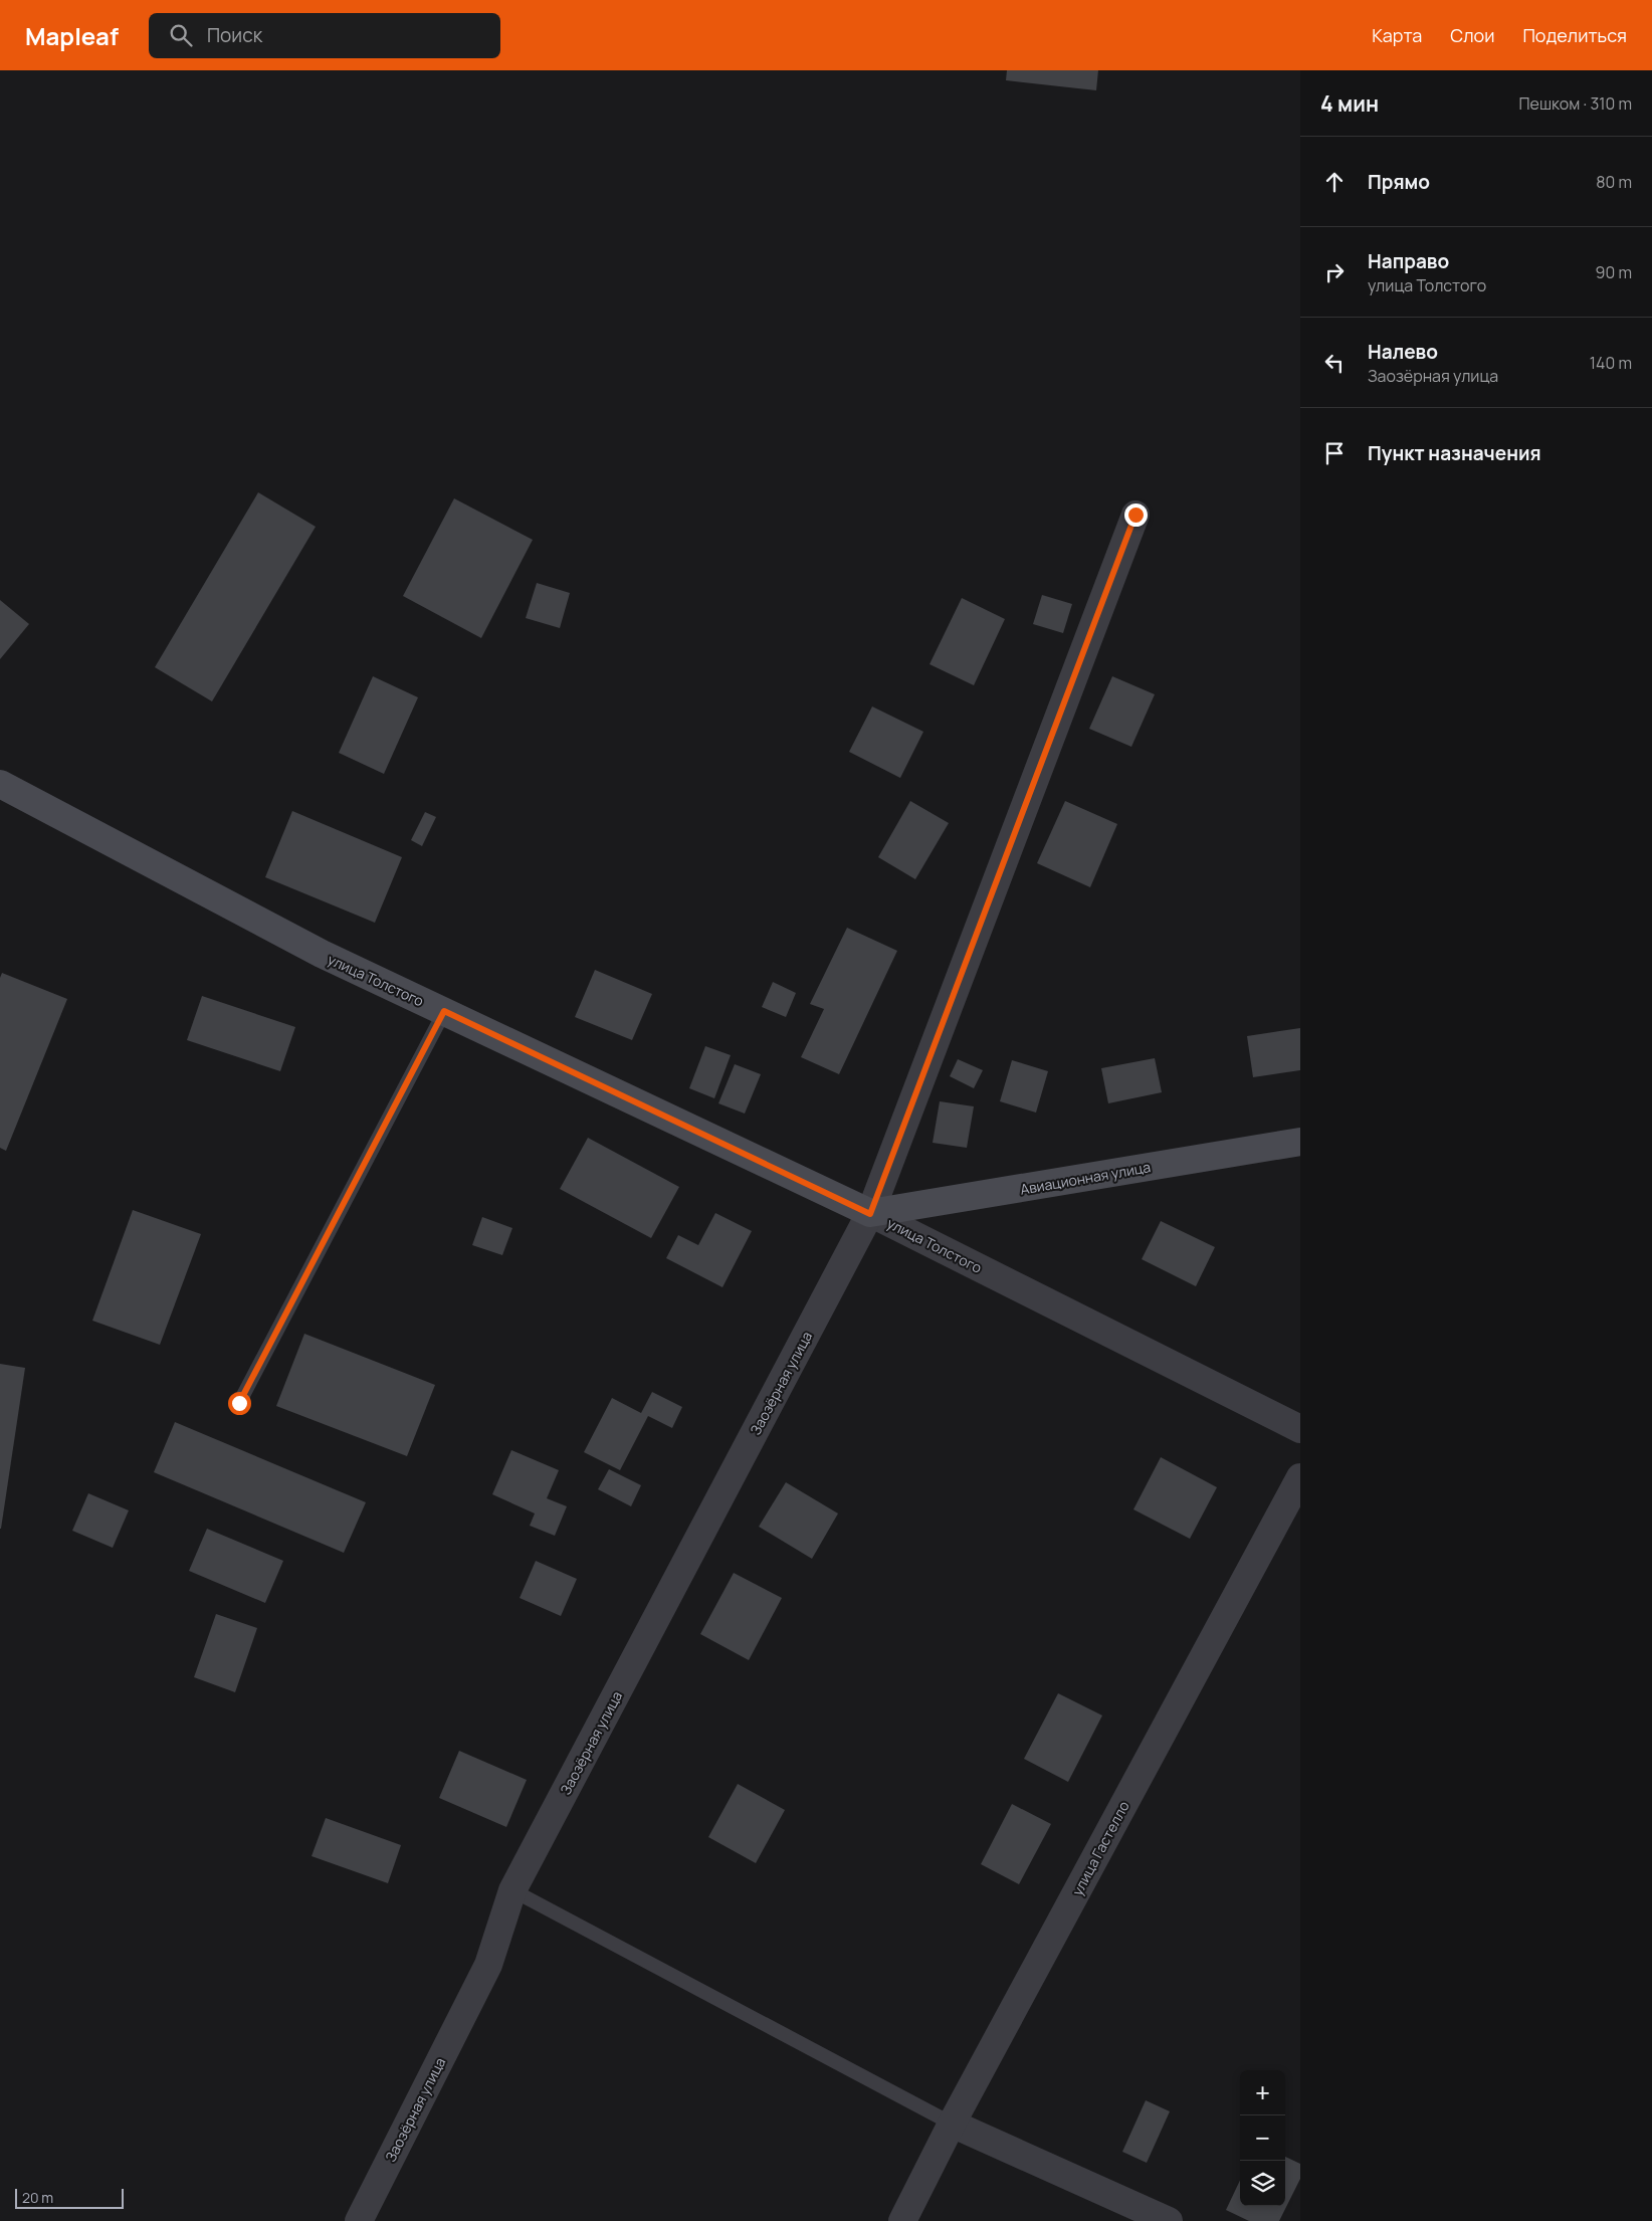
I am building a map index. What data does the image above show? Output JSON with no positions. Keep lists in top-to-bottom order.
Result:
{
  "streets": {
    "street": [
      "улица Толстого",
      "Авиационная улица",
      "Заозёрная улица",
      "улица Гастелло"
    ]
  },
  "crossings": [
    ["улица Толстого", "Авиационная улица"],
    ["улица Толстого", "Заозёрная улица"],
    ["Авиационная улица", "Заозёрная улица"]
  ],
  "scale_bar": "20 m",
  "page": {
    "header": "Mapleaf",
    "search": "Поиск",
    "nav": ["Карта", "Слои", "Поделиться"],
    "heading": ["4 мин", "Пешком · 310 m"],
    "list": [
      ["Прямо", "80 m"],
      ["Направо", "улица Толстого", "90 m"],
      ["Налево", "Заозёрная улица", "140 m"],
      "Пункт назначения"
    ],
    "map_buttons": ["+", "−"],
    "scale": "20 m"
  }
}
